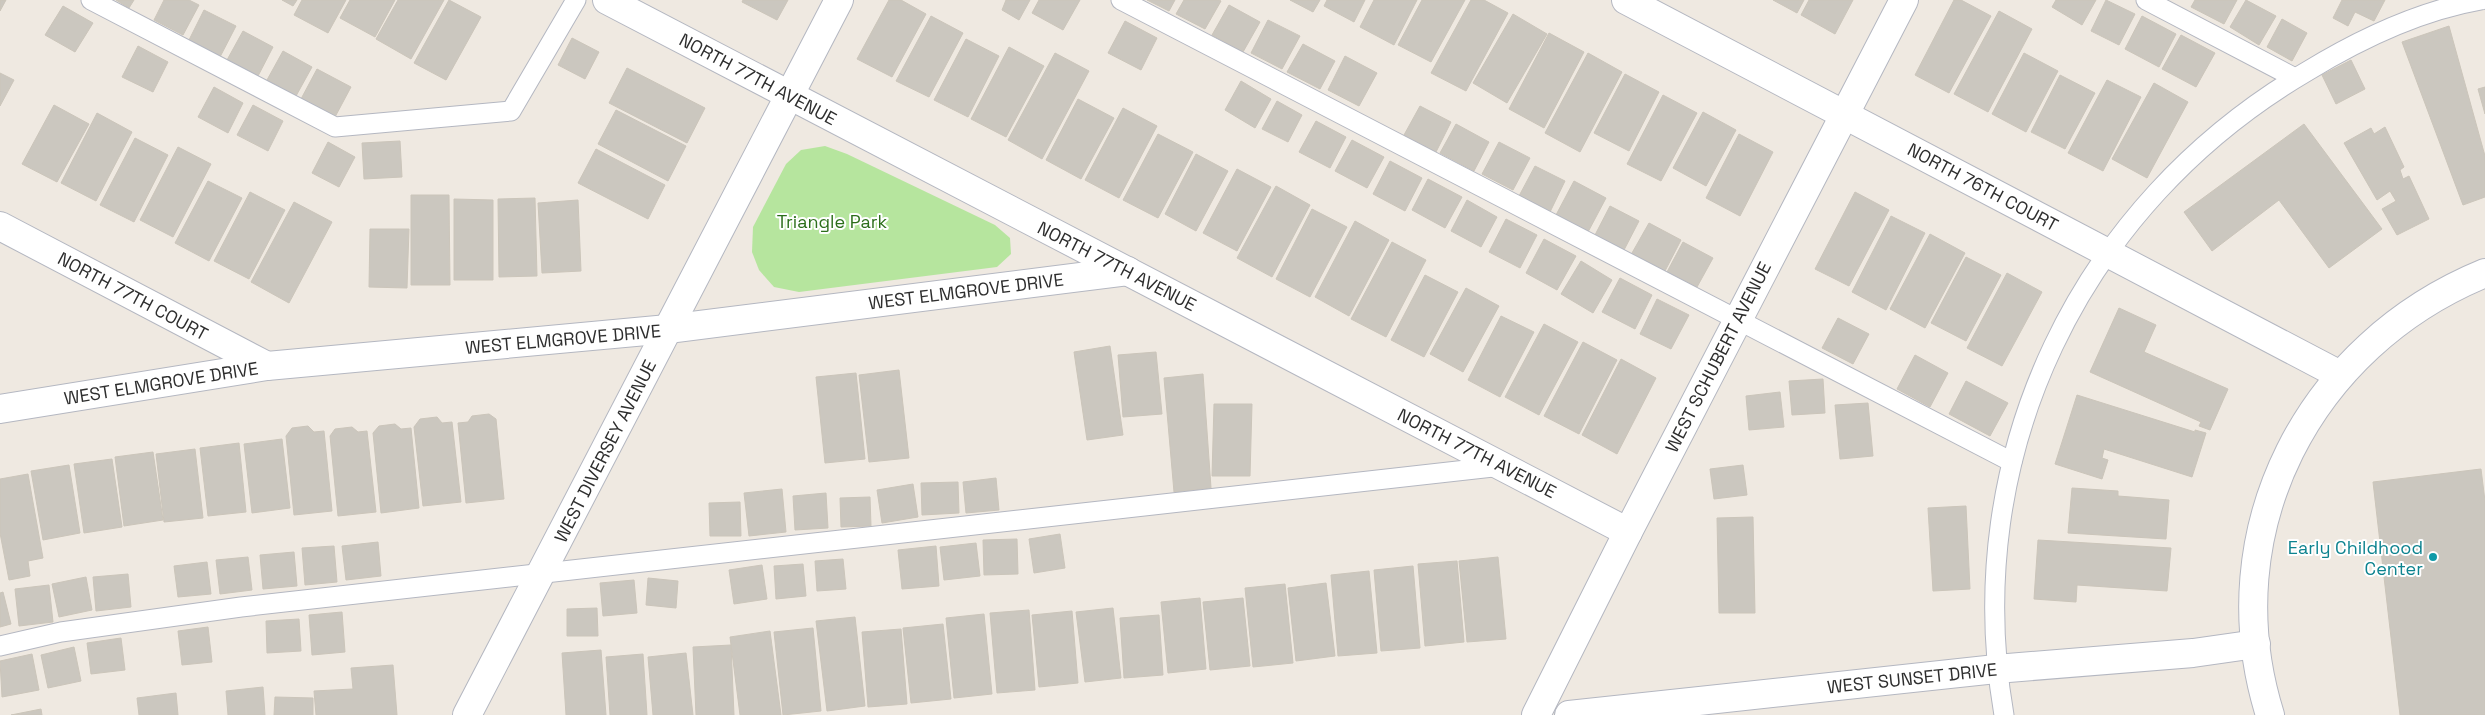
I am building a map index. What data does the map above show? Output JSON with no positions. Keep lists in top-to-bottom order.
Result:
{
  "streets": {
    "street": [
      "NORTH 77TH AVENUE",
      "NORTH 76TH COURT",
      "WEST ELMGROVE DRIVE",
      "NORTH 77TH COURT",
      "WEST SCHUBERT AVENUE",
      "WEST DIVERSEY AVENUE",
      "WEST SUNSET DRIVE"
    ]
  },
  "crossings": [
    ["NORTH 77TH AVENUE", "WEST ELMGROVE DRIVE"],
    ["NORTH 77TH AVENUE", "WEST SCHUBERT AVENUE"],
    ["NORTH 77TH AVENUE", "WEST DIVERSEY AVENUE"],
    ["NORTH 76TH COURT", "WEST SCHUBERT AVENUE"],
    ["WEST ELMGROVE DRIVE", "NORTH 77TH COURT"],
    ["WEST ELMGROVE DRIVE", "WEST DIVERSEY AVENUE"]
  ],
  "parks": ["Triangle Park"],
  "places": ["Early Childhood Center"]
}
